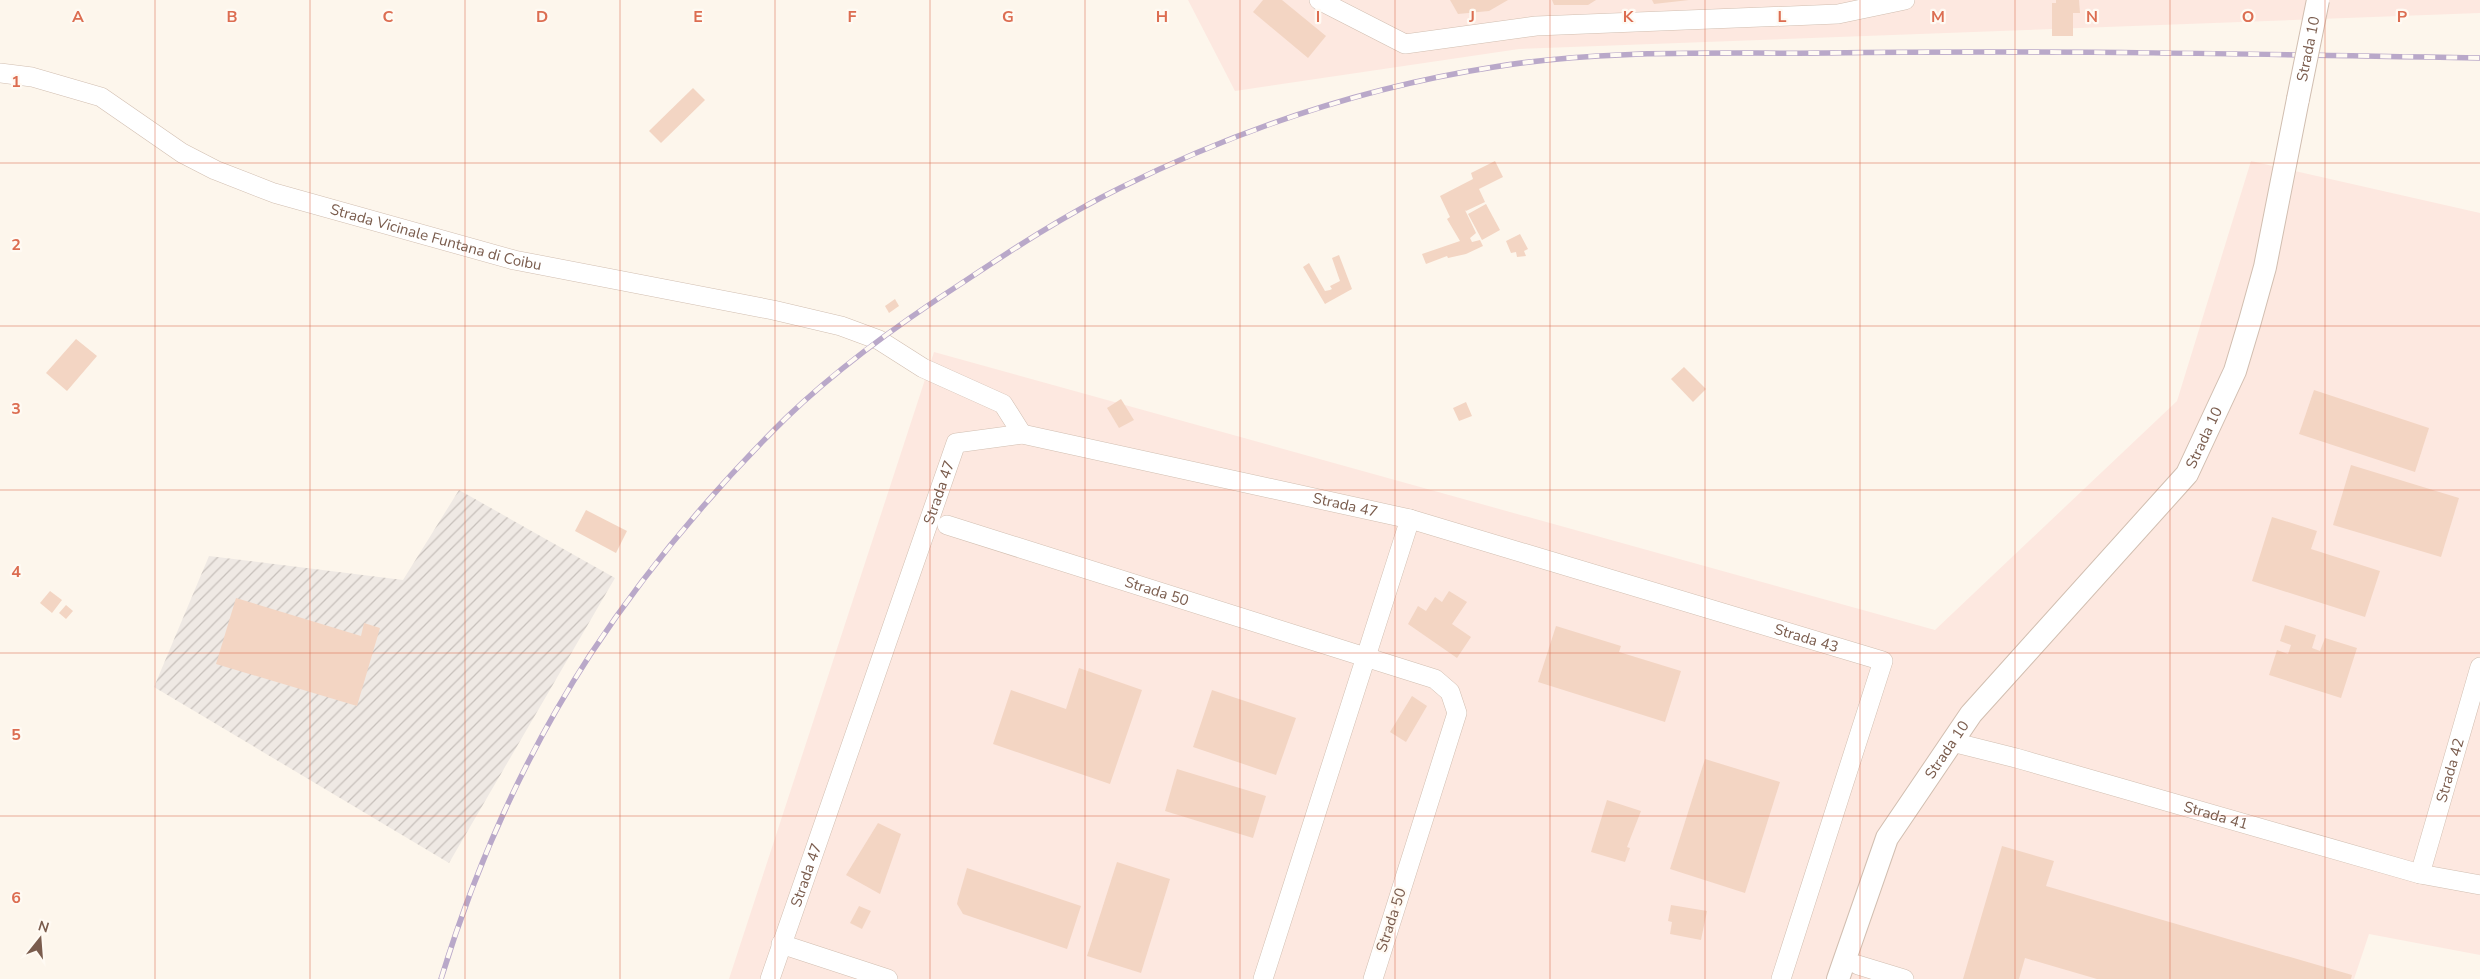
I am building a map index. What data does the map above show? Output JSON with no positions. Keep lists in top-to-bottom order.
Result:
{
  "streets": {
    "street": [
      "Strada 10",
      "Strada Vicinale Funtana di Coibu",
      "Strada 47",
      "Strada 50",
      "Strada 43",
      "Strada 42",
      "Strada 41"
    ]
  },
  "crossings": [
    ["Strada 10", "Strada 41"],
    ["Strada Vicinale Funtana di Coibu", "Strada 47"],
    ["Strada 47", "Strada 43"],
    ["Strada 42", "Strada 41"]
  ],
  "north": "top",
  "grid": {
    "columns": [
      "A",
      "B",
      "C",
      "D",
      "E",
      "F",
      "G",
      "H",
      "I",
      "J",
      "K",
      "L",
      "M",
      "N",
      "O",
      "P"
    ],
    "rows": [
      "1",
      "2",
      "3",
      "4",
      "5",
      "6"
    ]
  }
}
